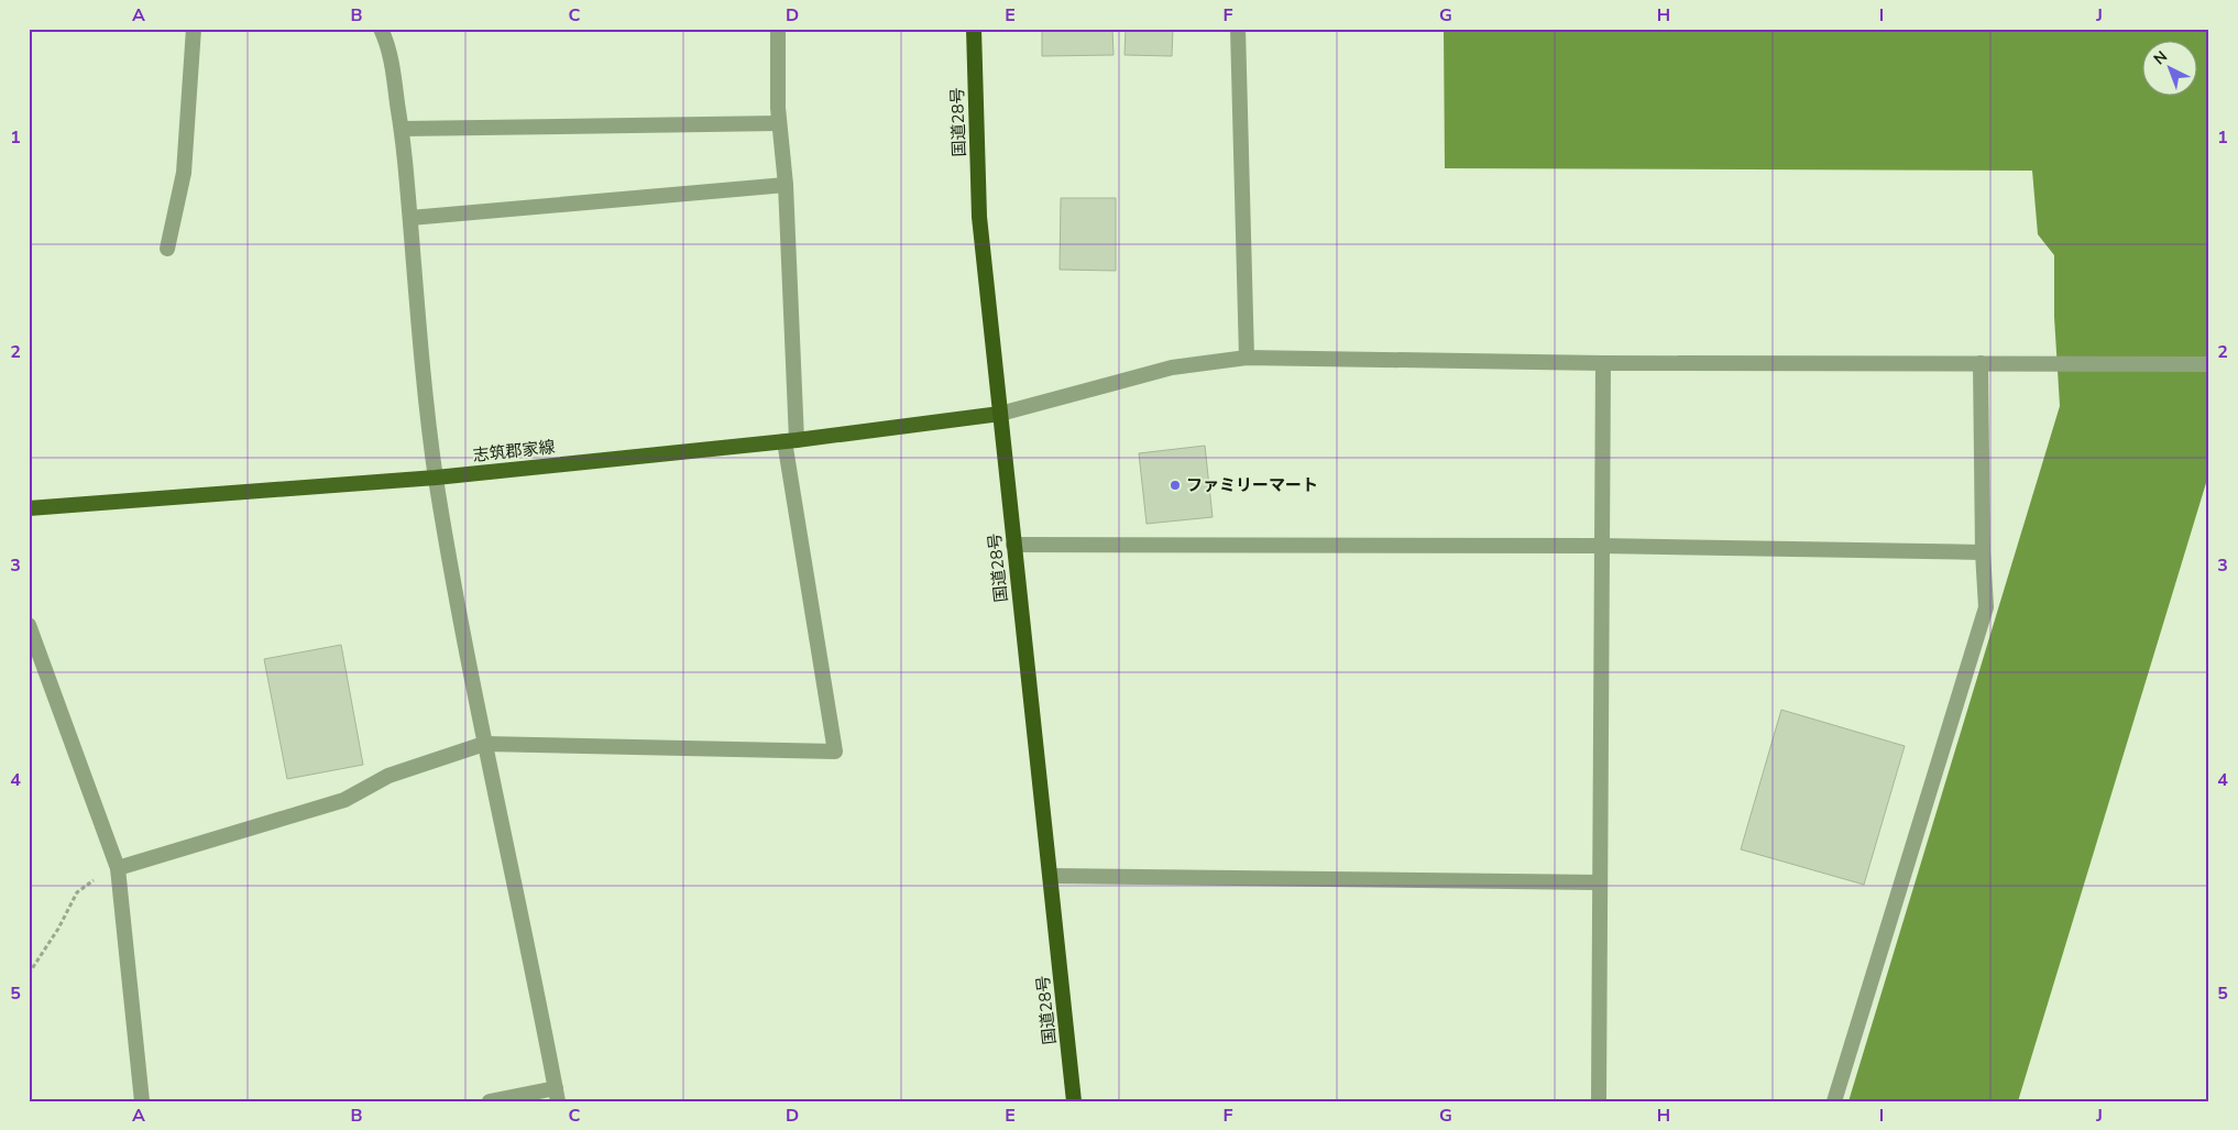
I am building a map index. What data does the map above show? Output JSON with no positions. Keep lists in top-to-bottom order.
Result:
{
  "streets": {
    "highway": ["国道28号"],
    "main road": ["志筑郡家線"]
  },
  "crossings": [
    ["国道28号", "志筑郡家線"]
  ],
  "places": ["ファミリーマート"],
  "north": "top left",
  "grid": {
    "columns": [
      "A",
      "B",
      "C",
      "D",
      "E",
      "F",
      "G",
      "H",
      "I",
      "J"
    ],
    "rows": [
      "1",
      "2",
      "3",
      "4",
      "5"
    ]
  }
}
